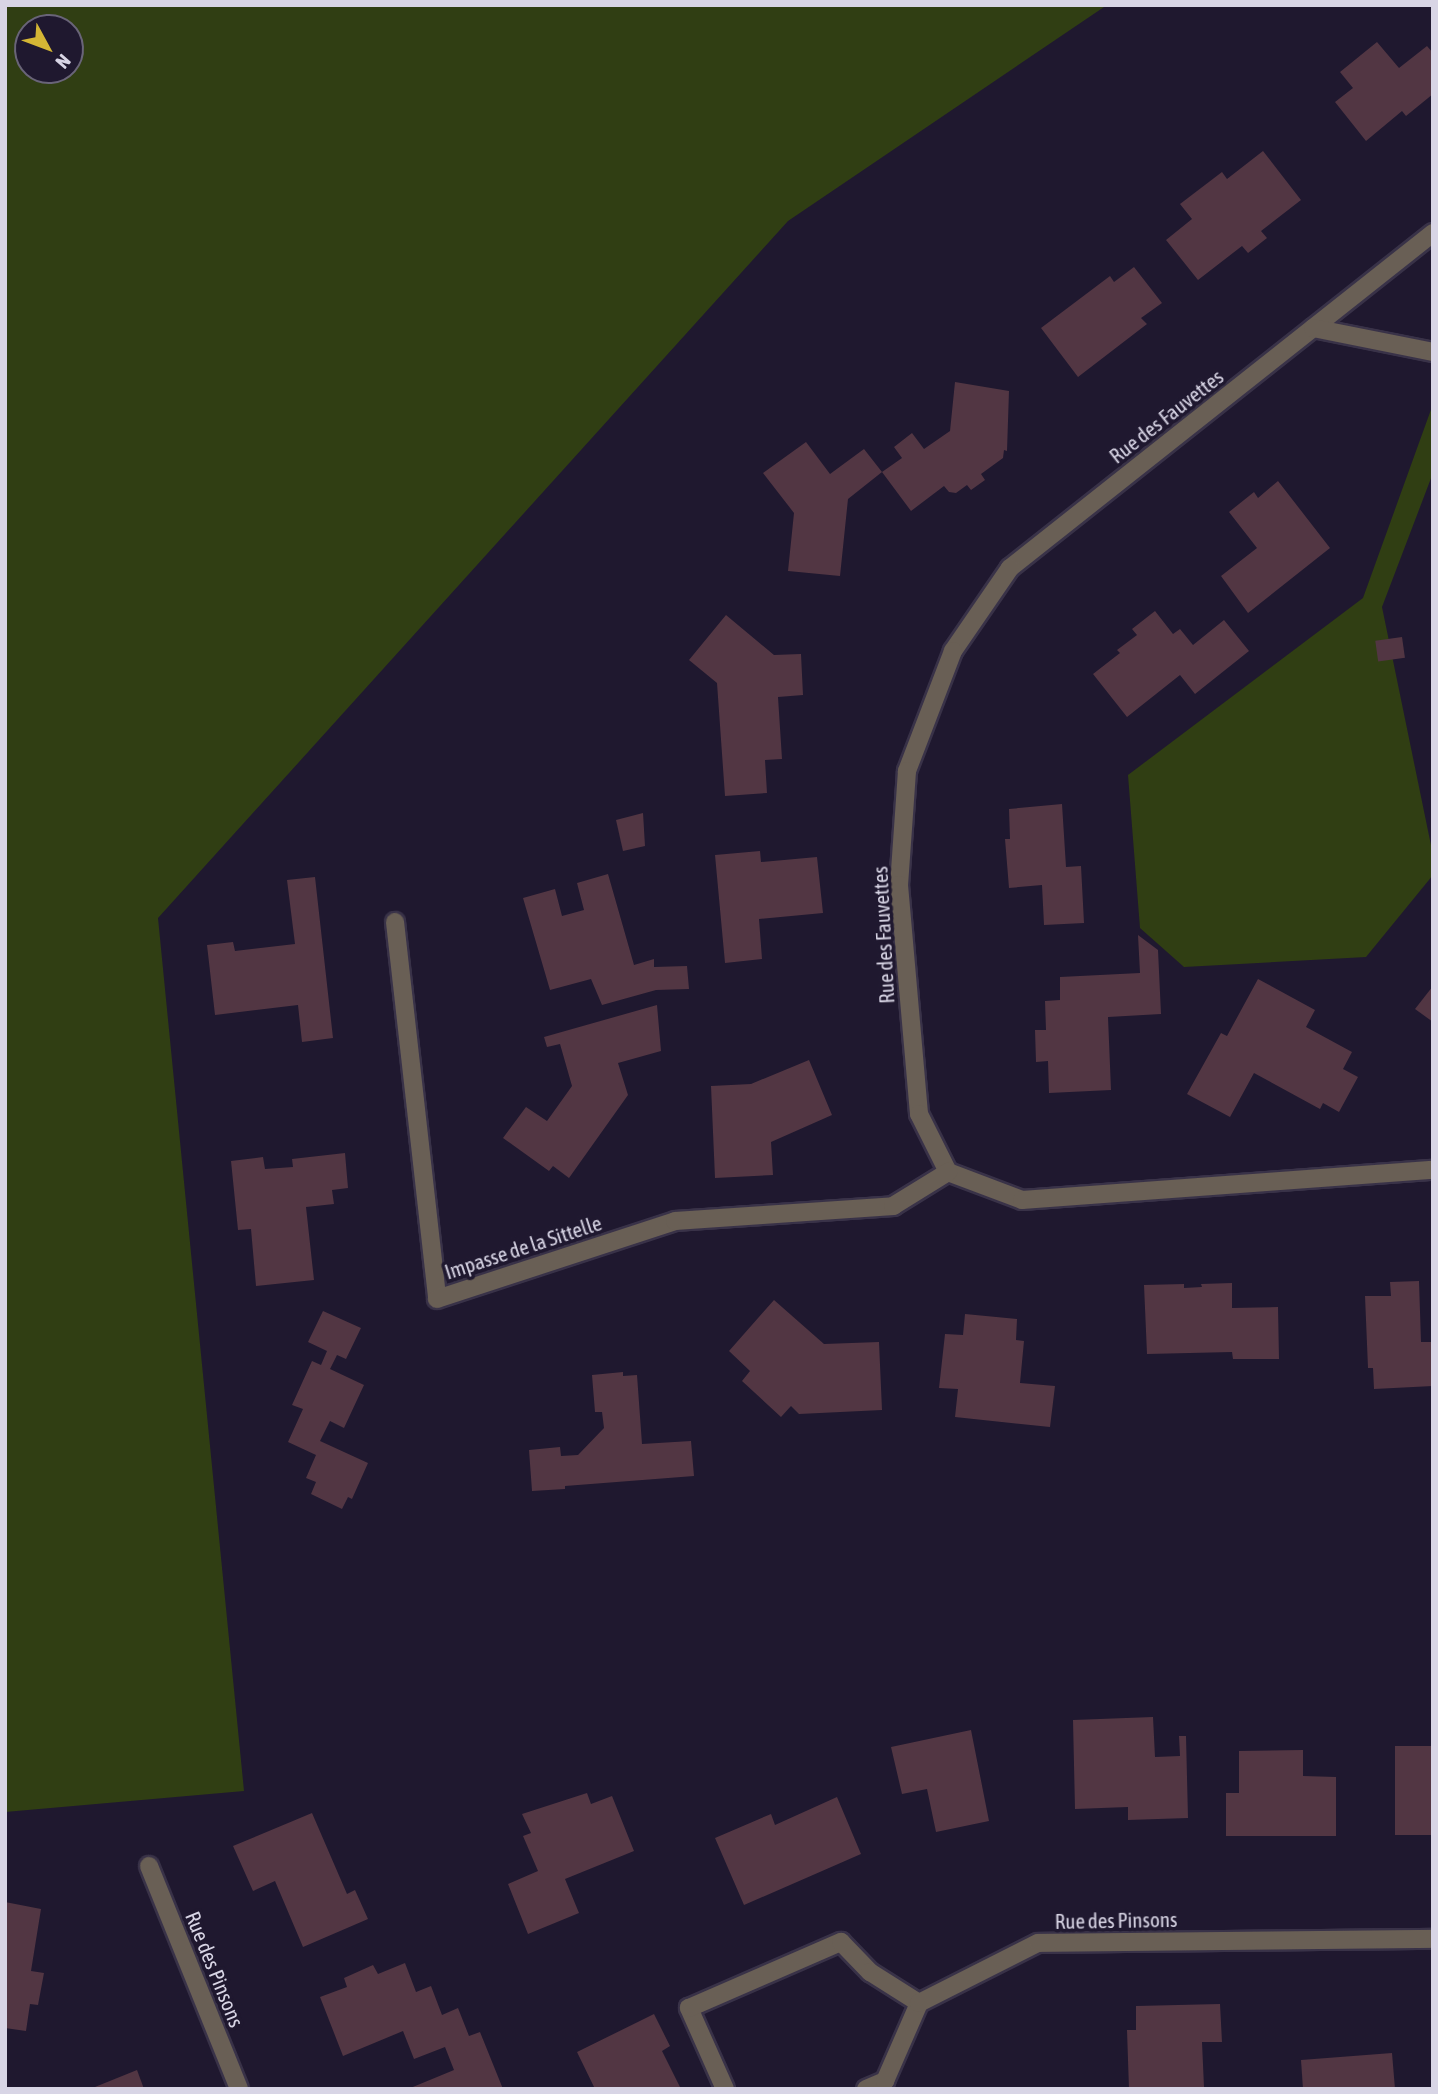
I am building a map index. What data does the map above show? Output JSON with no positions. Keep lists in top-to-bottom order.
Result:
{
  "streets": {
    "street": ["Rue des Fauvettes", "Impasse de la Sittelle", "Rue des Pinsons"]
  },
  "crossings": [
    ["Rue des Fauvettes", "Impasse de la Sittelle"]
  ],
  "north": "bottom right"
}
